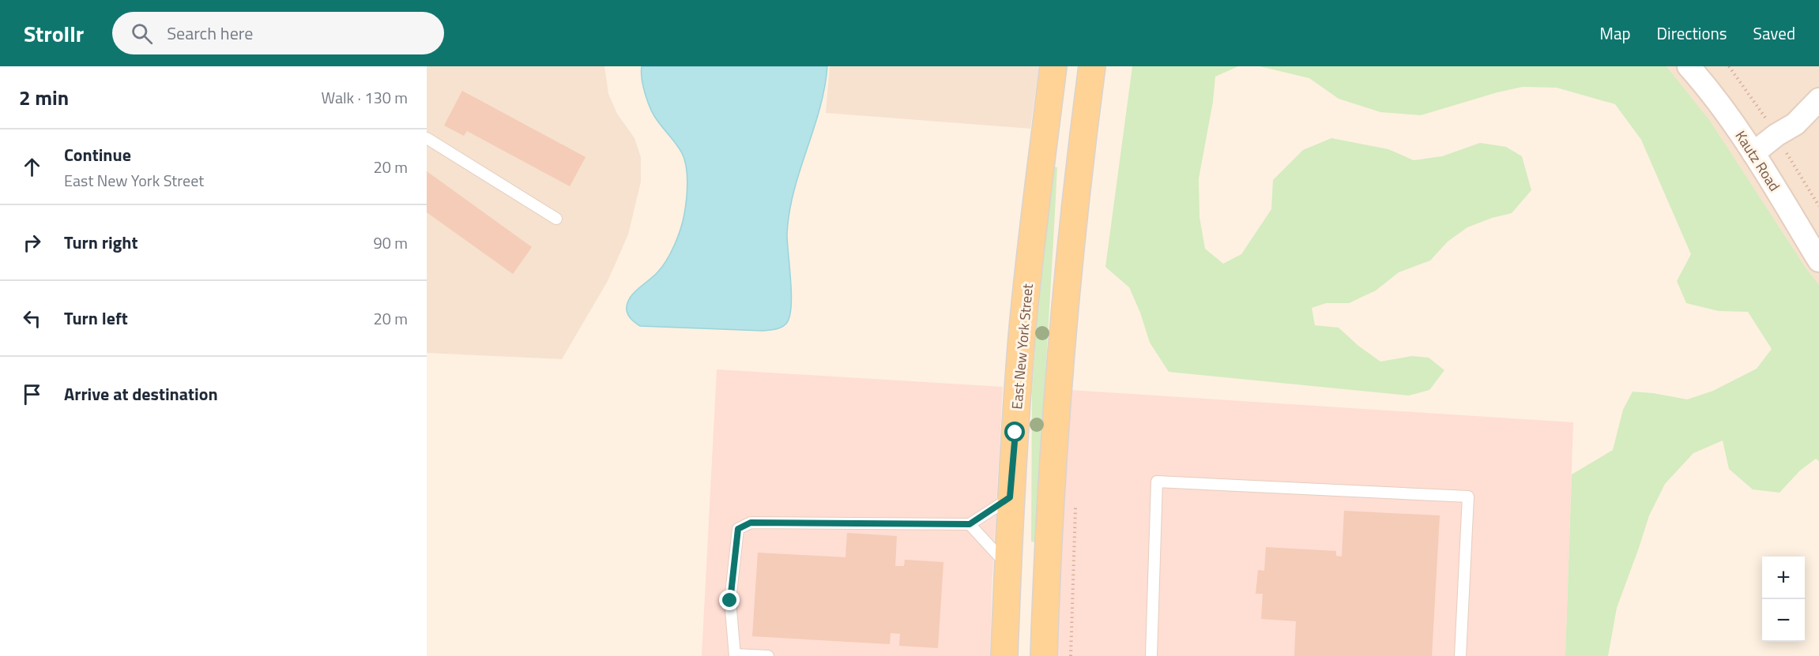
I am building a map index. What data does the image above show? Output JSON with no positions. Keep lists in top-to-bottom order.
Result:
{
  "streets": {
    "main road": ["East New York Street"],
    "street": ["Kautz Road"]
  },
  "page": {
    "header": "Strollr",
    "search": "Search here",
    "nav": ["Map", "Directions", "Saved"],
    "heading": ["2 min", "Walk · 130 m"],
    "list": [
      ["Continue", "East New York Street", "20 m"],
      ["Turn right", "90 m"],
      ["Turn left", "20 m"],
      "Arrive at destination"
    ],
    "map_buttons": ["+", "−"]
  }
}
